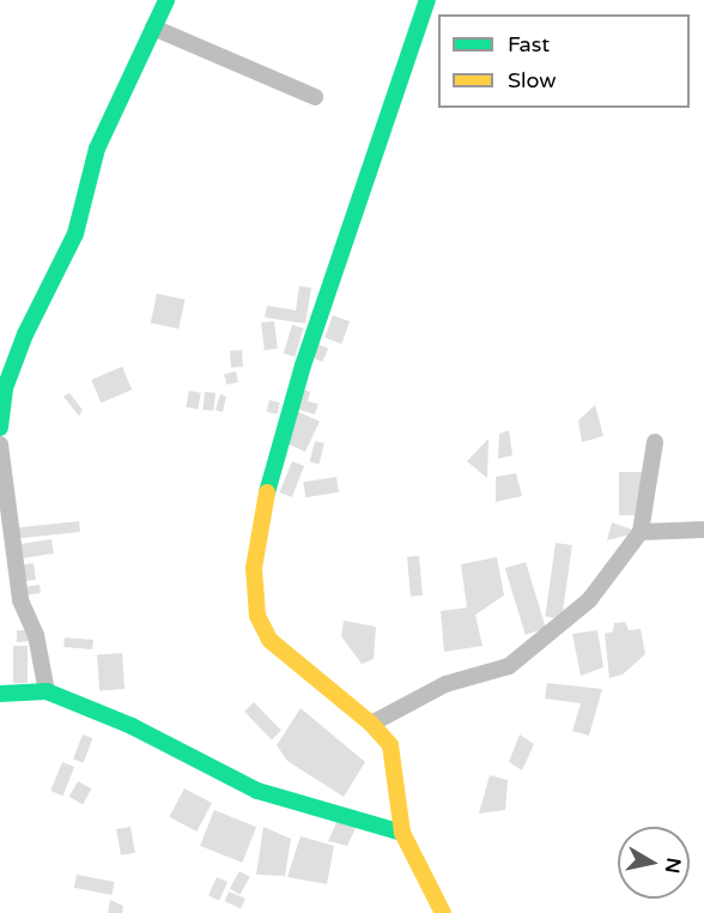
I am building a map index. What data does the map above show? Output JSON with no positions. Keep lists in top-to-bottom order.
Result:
{
  "legend": ["Fast", "Slow"],
  "north": "right"
}
